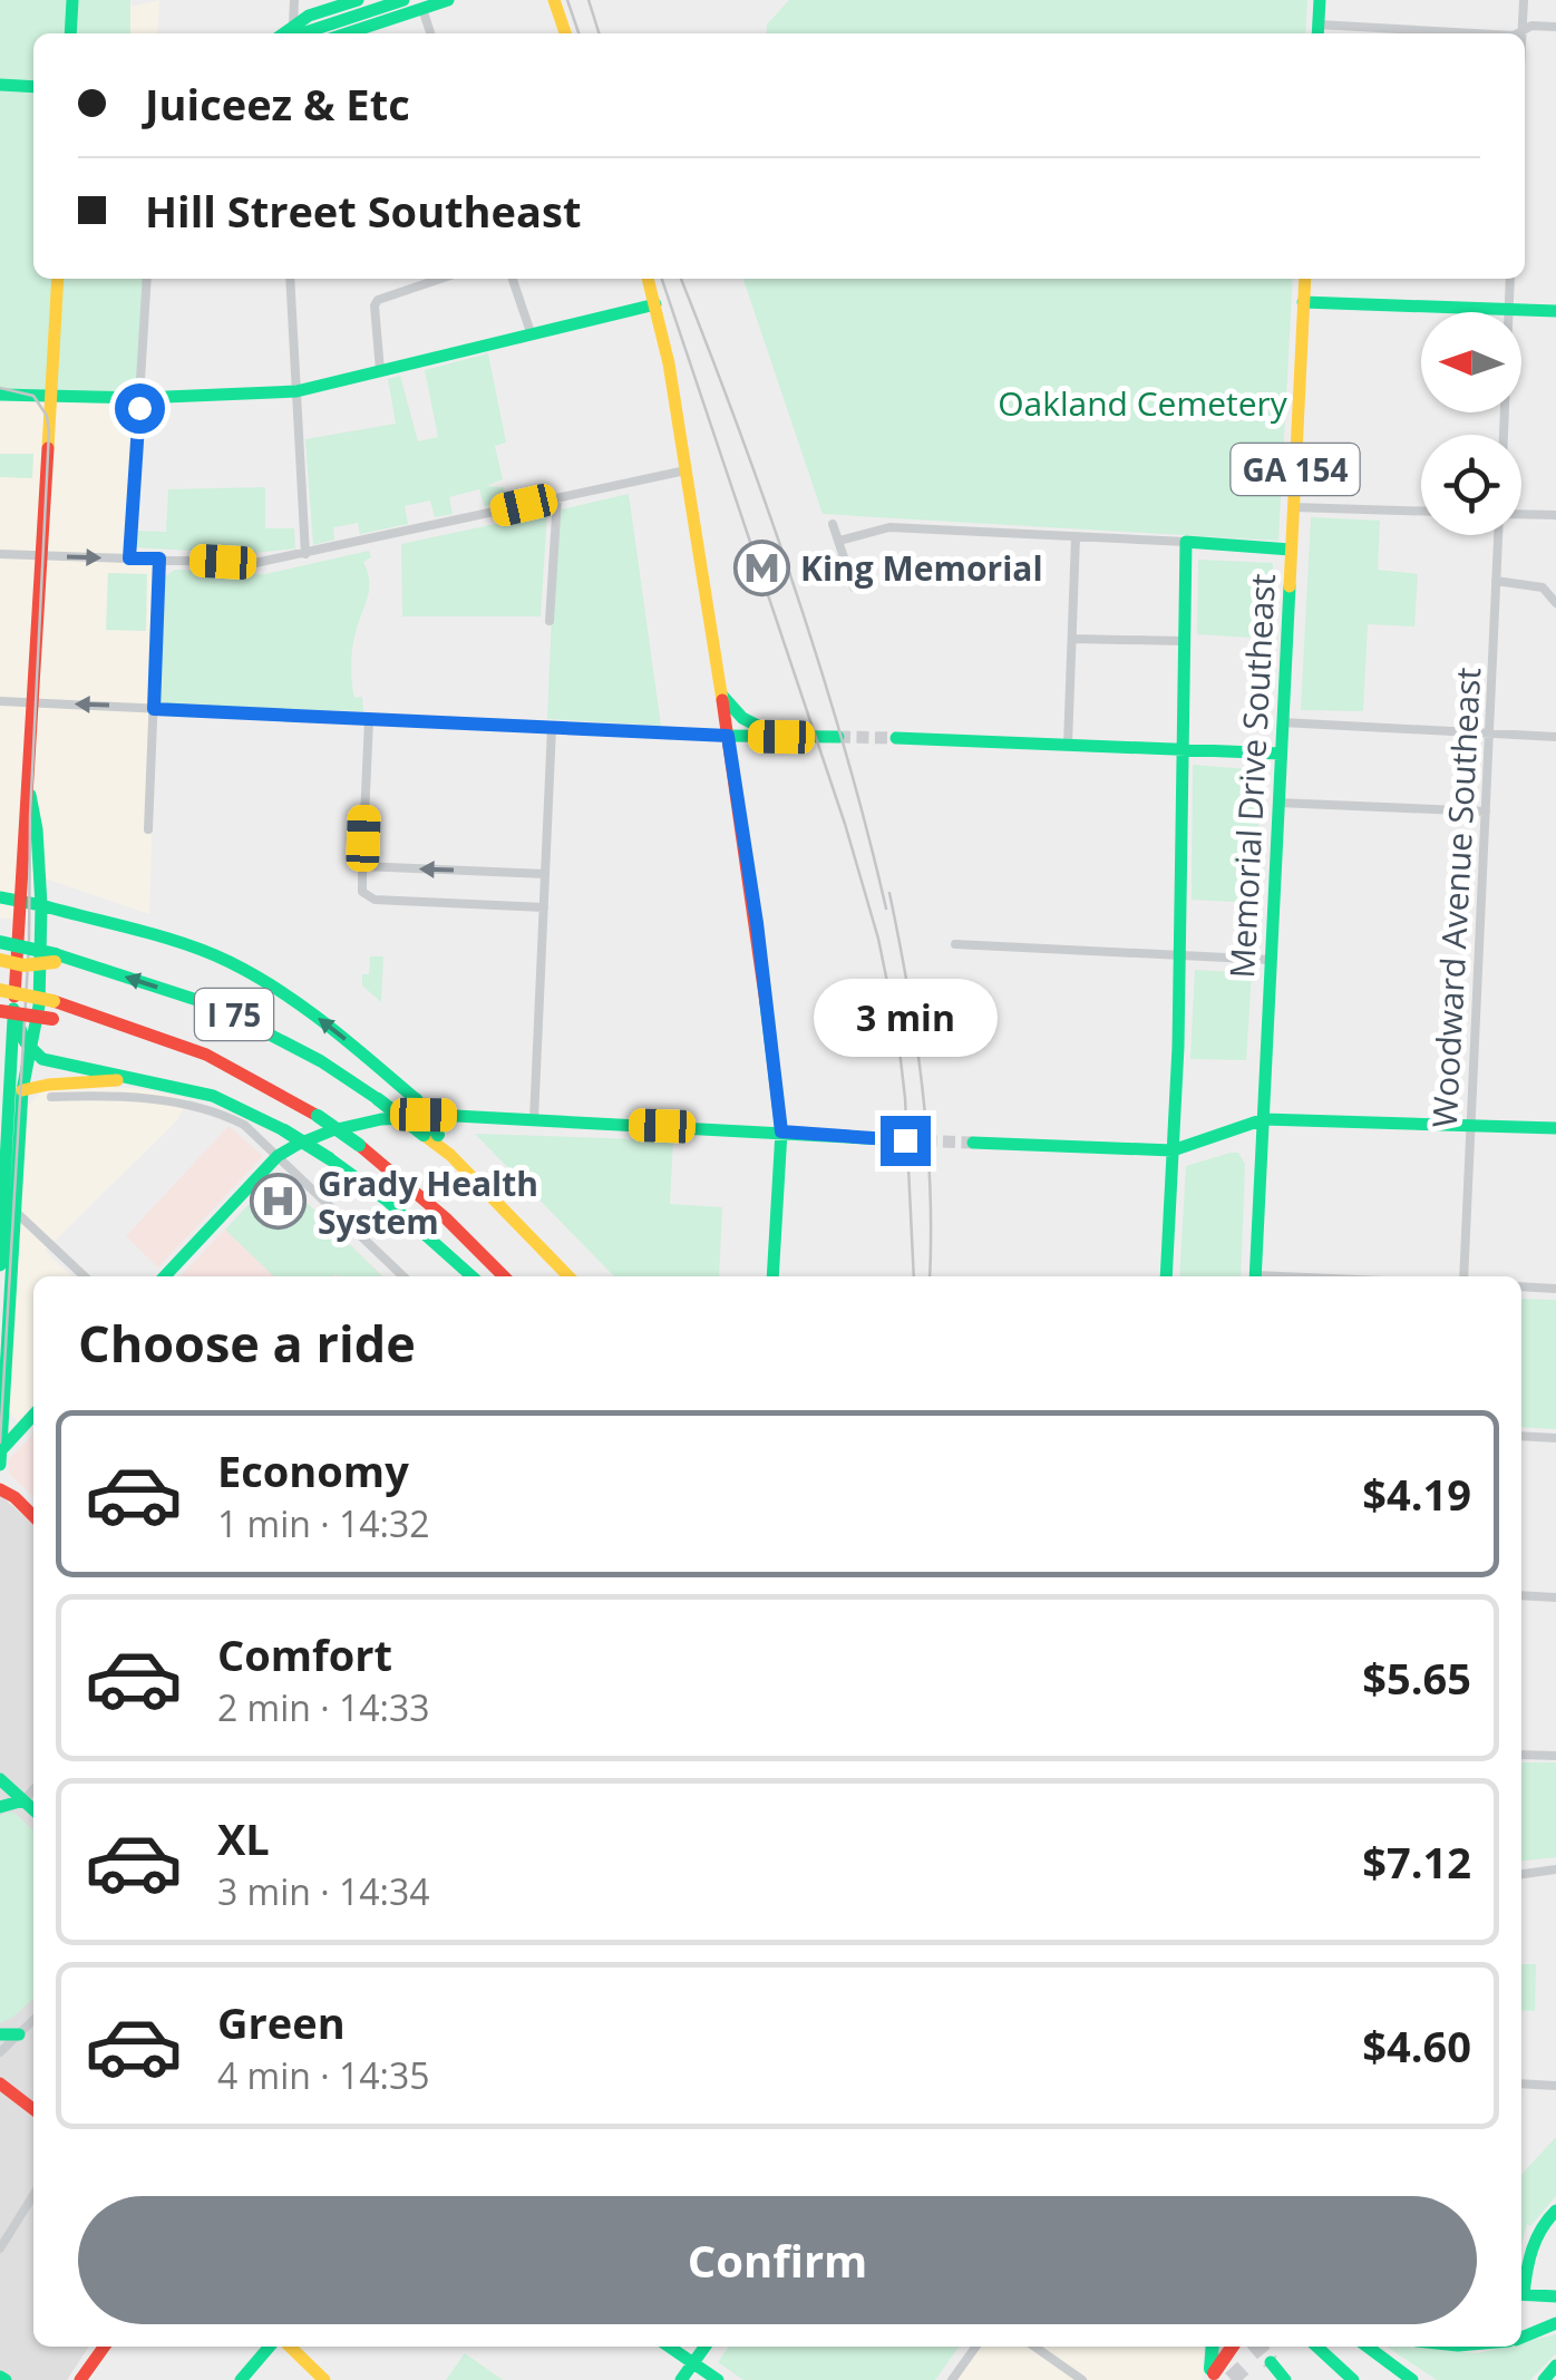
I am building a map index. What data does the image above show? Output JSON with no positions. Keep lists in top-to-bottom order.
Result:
{
  "streets": {
    "main road": ["GA 154", "Memorial Drive Southeast", "I 75"],
    "street": ["Woodward Avenue Southeast"]
  },
  "parks": ["Oakland Cemetery"],
  "places": {
    "metro station": ["King Memorial"],
    "hospital": ["Grady Health System"]
  },
  "north": "left",
  "page": {
    "banner": ["Juiceez & Etc", "Hill Street Southeast"],
    "bubble": "3 min",
    "heading": "Choose a ride",
    "list": [
      {
        "name": "Economy",
        "note": "1 min · 14:32",
        "value": "$4.19"
      },
      {
        "name": "Comfort",
        "note": "2 min · 14:33",
        "value": "$5.65"
      },
      {
        "name": "XL",
        "note": "3 min · 14:34",
        "value": "$7.12"
      },
      {
        "name": "Green",
        "note": "4 min · 14:35",
        "value": "$4.60"
      }
    ],
    "buttons": "Confirm"
  }
}
